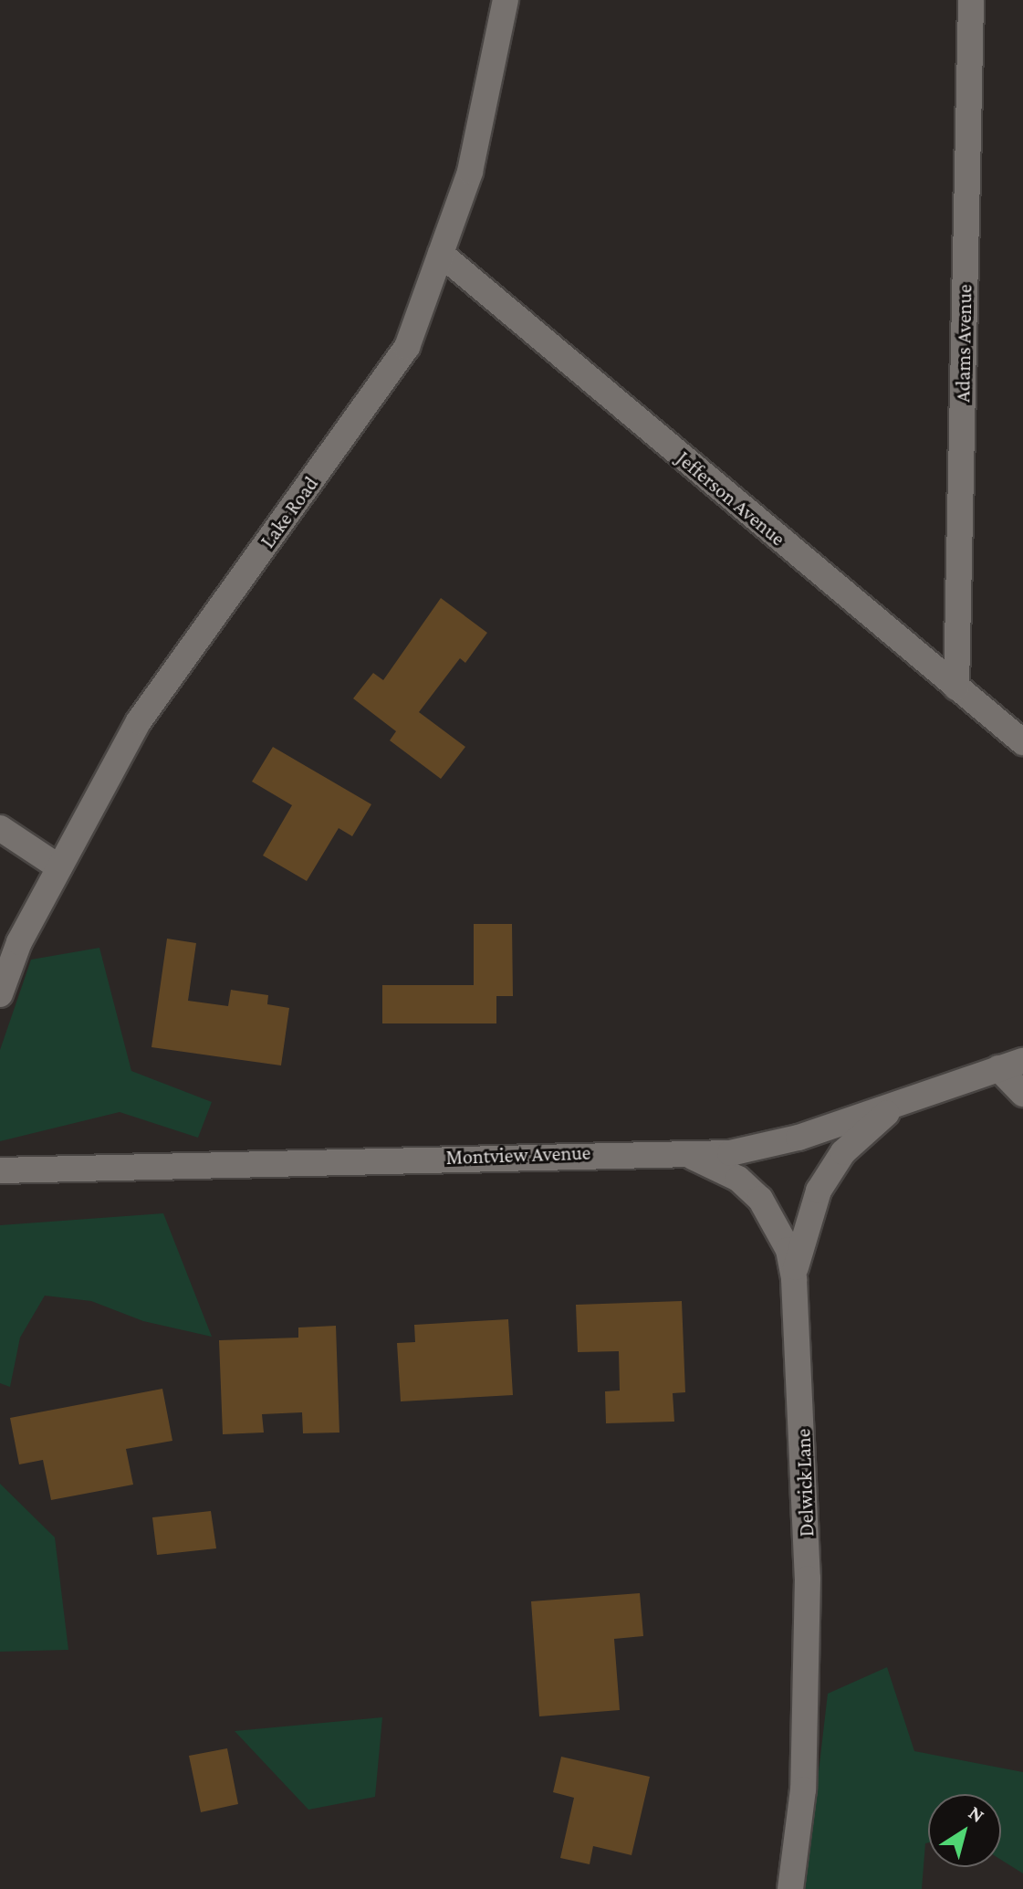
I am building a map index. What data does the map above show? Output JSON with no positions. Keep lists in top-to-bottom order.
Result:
{
  "streets": {
    "street": [
      "Adams Avenue",
      "Jefferson Avenue",
      "Lake Road",
      "Montview Avenue",
      "Delwick Lane"
    ]
  },
  "crossings": [
    ["Adams Avenue", "Jefferson Avenue"],
    ["Jefferson Avenue", "Lake Road"],
    ["Montview Avenue", "Delwick Lane"]
  ],
  "north": "top right"
}
